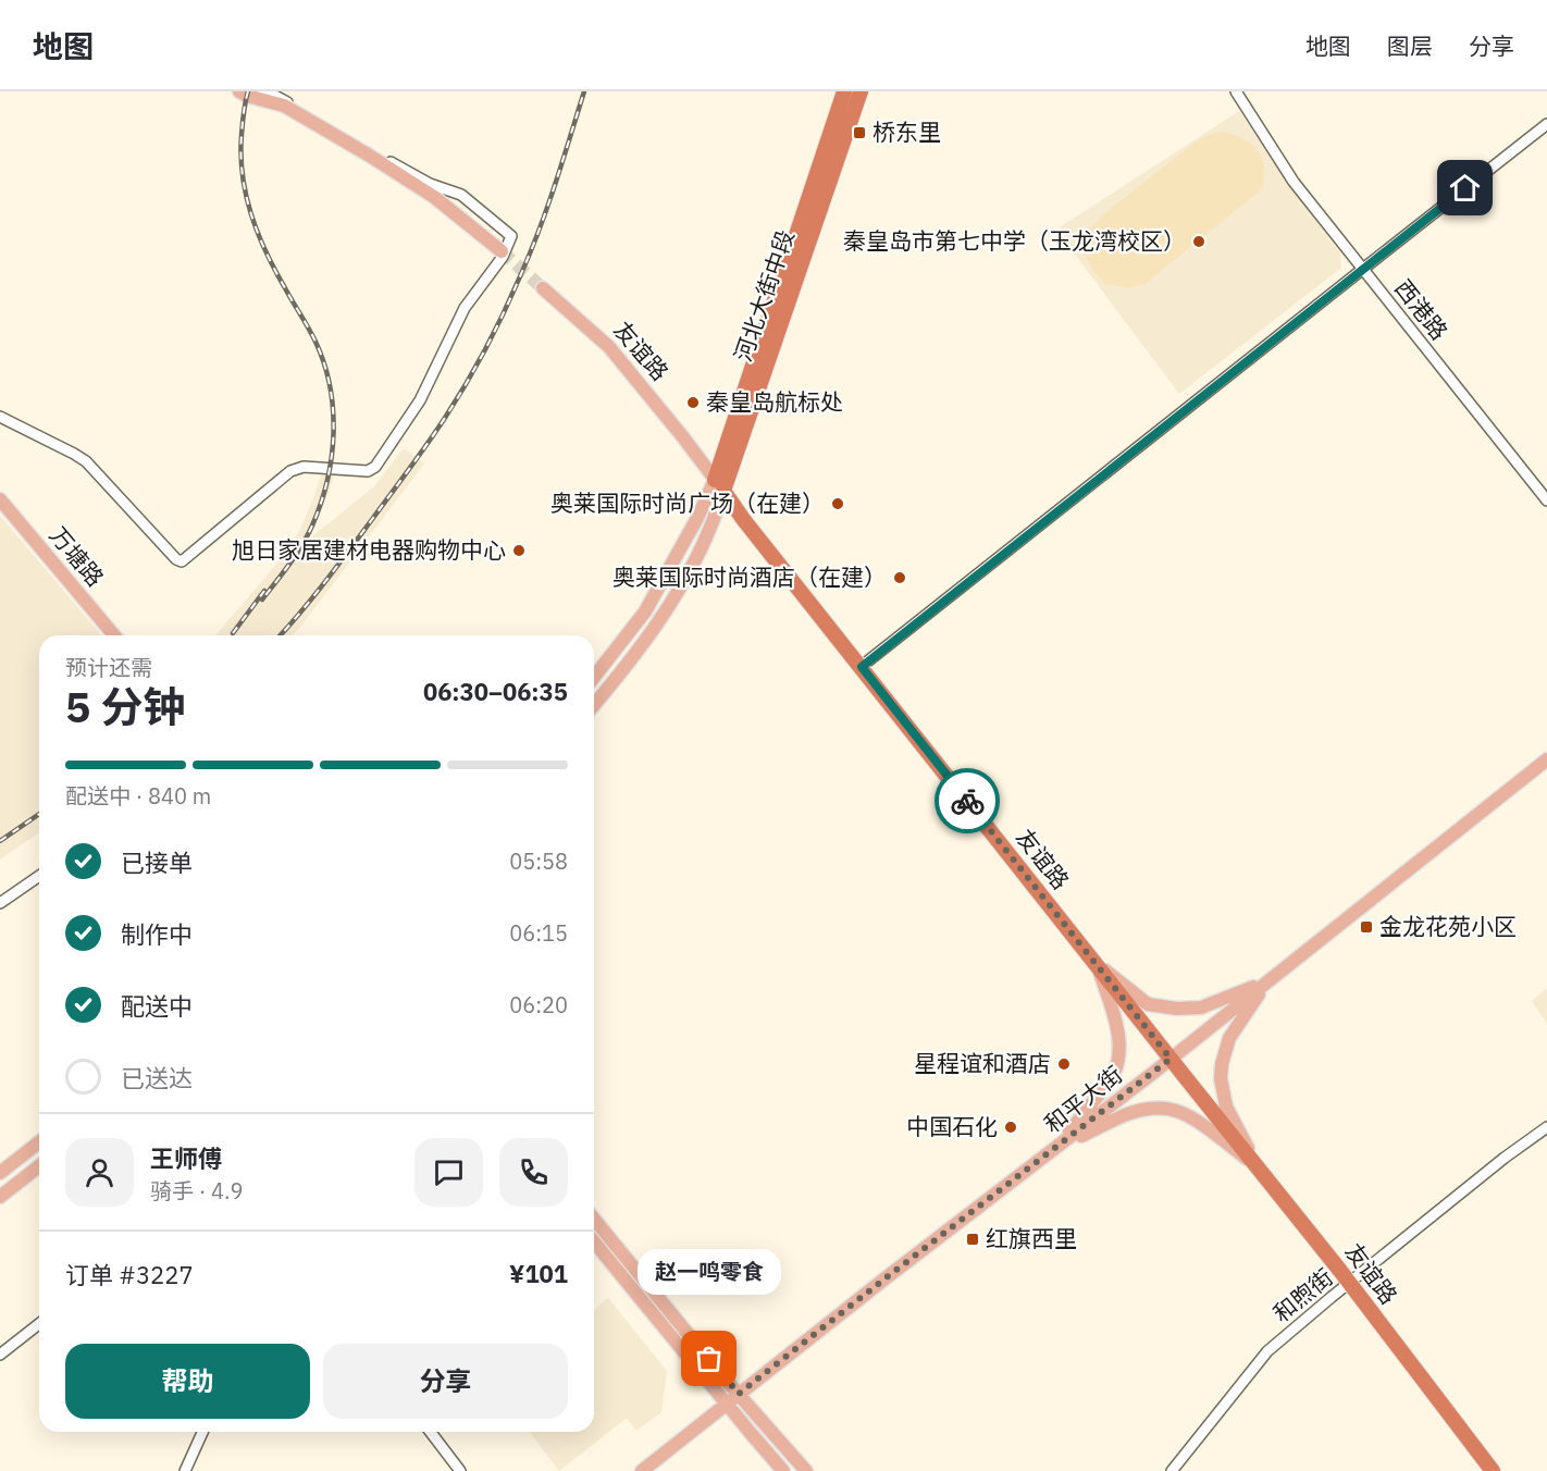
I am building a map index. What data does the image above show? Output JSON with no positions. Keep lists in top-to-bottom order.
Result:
{
  "streets": {
    "highway": ["河北大街中段", "友谊路"],
    "main road": ["万塘路", "和平大街"],
    "street": ["西港路", "和煦街"]
  },
  "crossings": [
    ["河北大街中段", "友谊路"],
    ["友谊路", "和平大街"],
    ["友谊路", "和煦街"]
  ],
  "places": {
    "transit": ["桥东里", "金龙花苑小区", "红旗西里"],
    "other": [
      "秦皇岛市第七中学（玉龙湾校区）",
      "秦皇岛航标处",
      "奥莱国际时尚广场（在建）",
      "旭日家居建材电器购物中心",
      "奥莱国际时尚酒店（在建）",
      "星程谊和酒店",
      "中国石化",
      "赵一鸣零食"
    ]
  },
  "page": {
    "header": "地图",
    "nav": ["地图", "图层", "分享"],
    "heading": ["5 分钟", "预计还需", "06:30–06:35"],
    "panel": [
      "王师傅",
      "骑手 · 4.9",
      "订单 #3227",
      "¥101"
    ],
    "bar": "配送中 · 840 m",
    "list": [
      ["已接单", "05:58"],
      ["制作中", "06:15"],
      ["配送中", "06:20"],
      "已送达"
    ],
    "bubble": "赵一鸣零食",
    "buttons": ["帮助", "分享"]
  }
}
